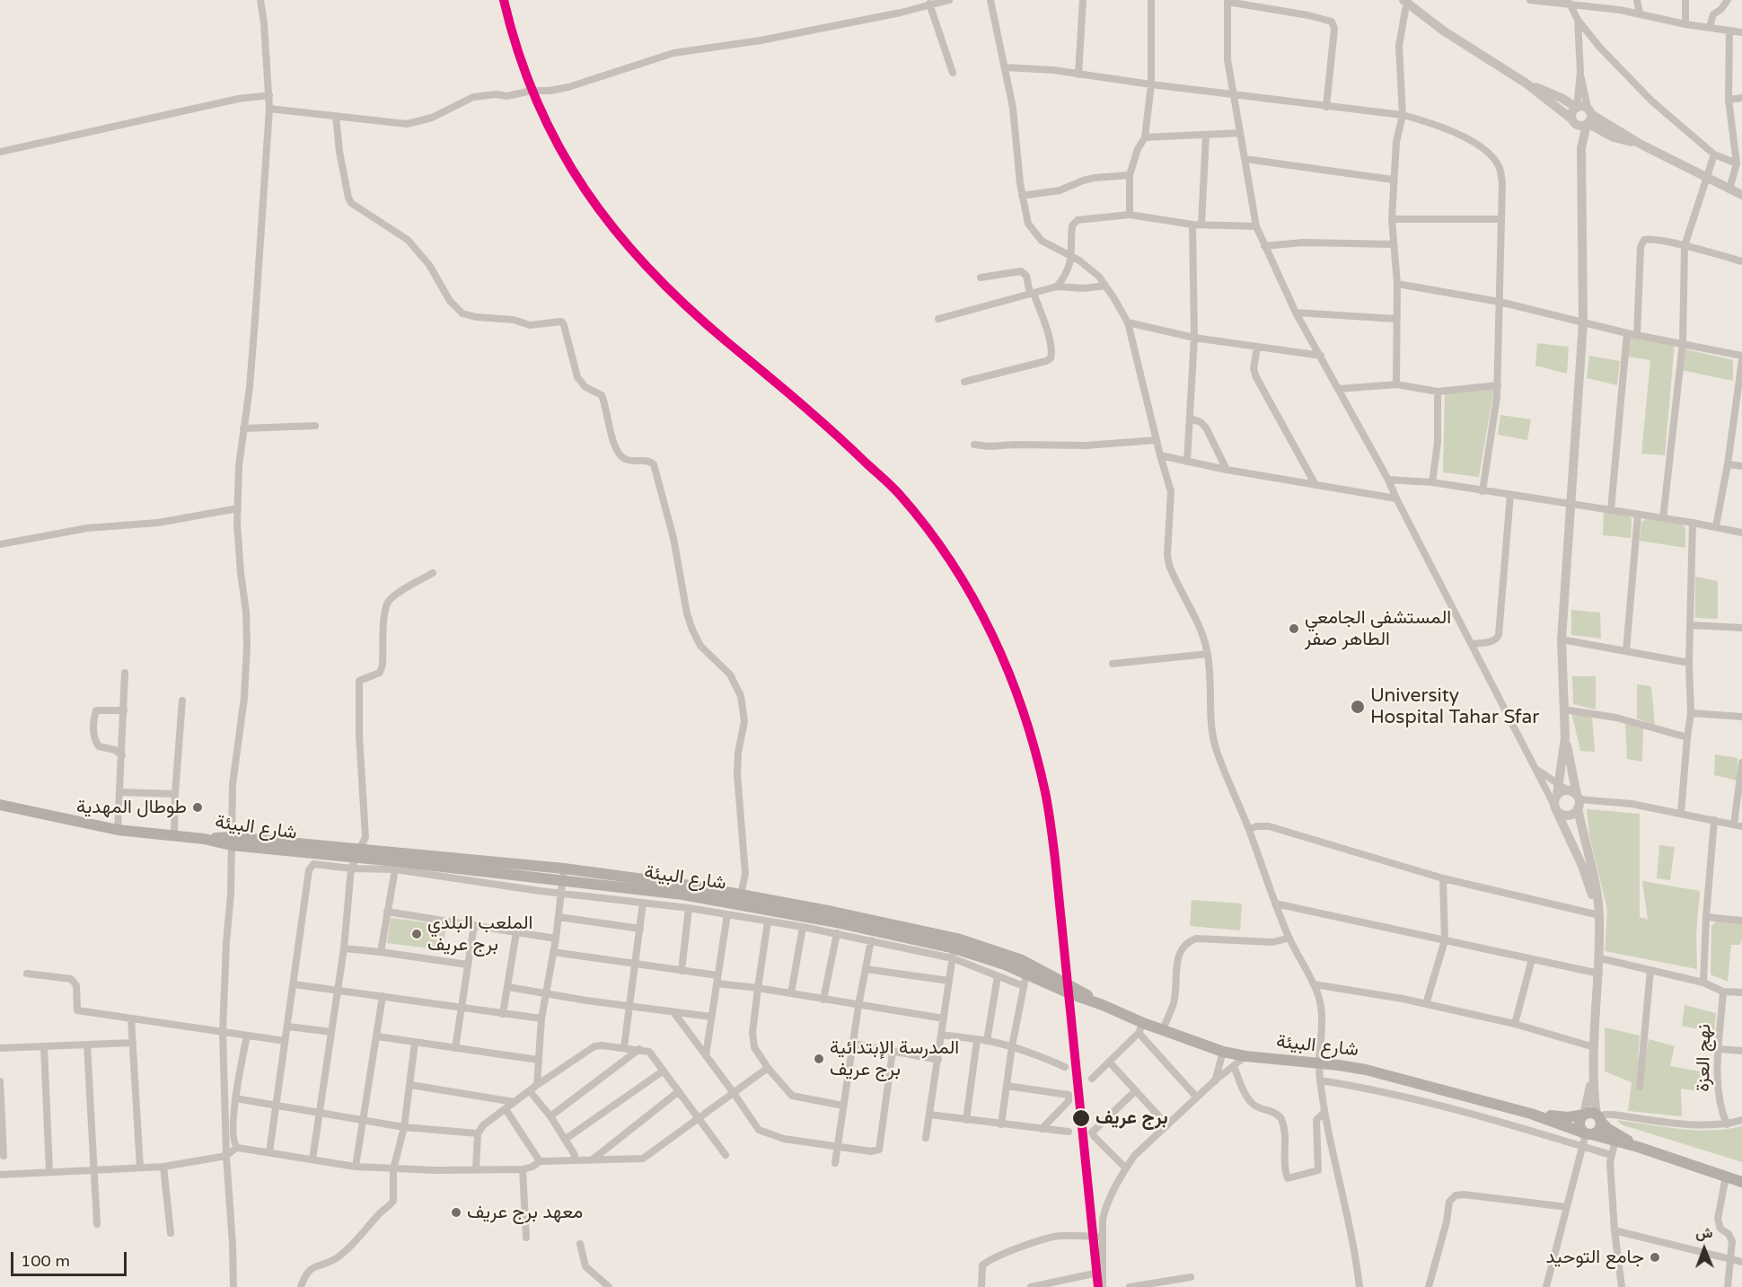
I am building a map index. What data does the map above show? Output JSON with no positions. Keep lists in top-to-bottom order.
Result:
{
  "streets": {
    "main road": ["شارع البيئة"],
    "street": ["نهج العزة"]
  },
  "places": [
    "المستشفى الجامعي الطاهر صفر",
    "University Hospital Tahar Sfar",
    "طوطال المهدية",
    "الملعب البلدي برج عريف",
    "المدرسة الإبتدائية برج عريف",
    "برج عريف",
    "معهد برج عريف",
    "جامع التوحيد"
  ],
  "scale_bar": "100 m",
  "north": "top"
}
